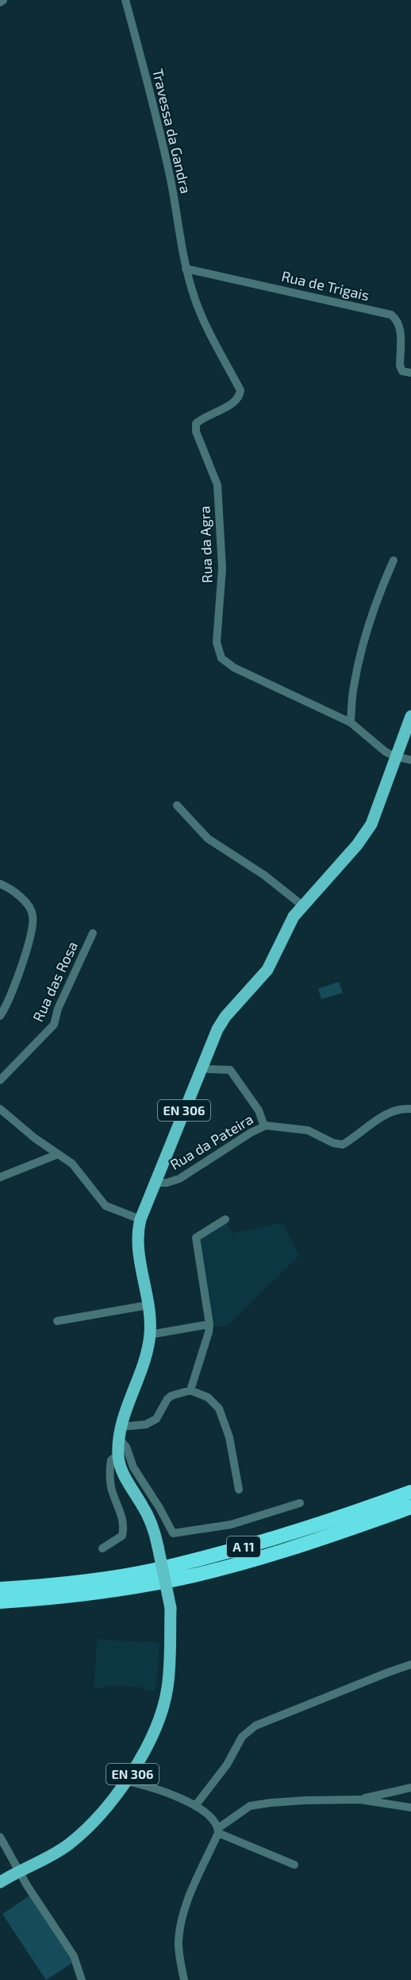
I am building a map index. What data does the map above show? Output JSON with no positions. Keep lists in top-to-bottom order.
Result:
{
  "streets": {
    "highway": ["A 11"],
    "main road": ["EN 306"],
    "street": [
      "Travessa da Gandra",
      "Rua de Trigais",
      "Rua da Agra",
      "Rua das Rosa",
      "Rua da Pateira"
    ]
  },
  "crossings": [
    ["Travessa da Gandra", "Rua de Trigais"],
    ["Travessa da Gandra", "Rua da Agra"],
    ["Rua de Trigais", "Rua da Agra"],
    ["Rua da Agra", "EN 306"],
    ["EN 306", "Rua da Pateira"]
  ]
}
